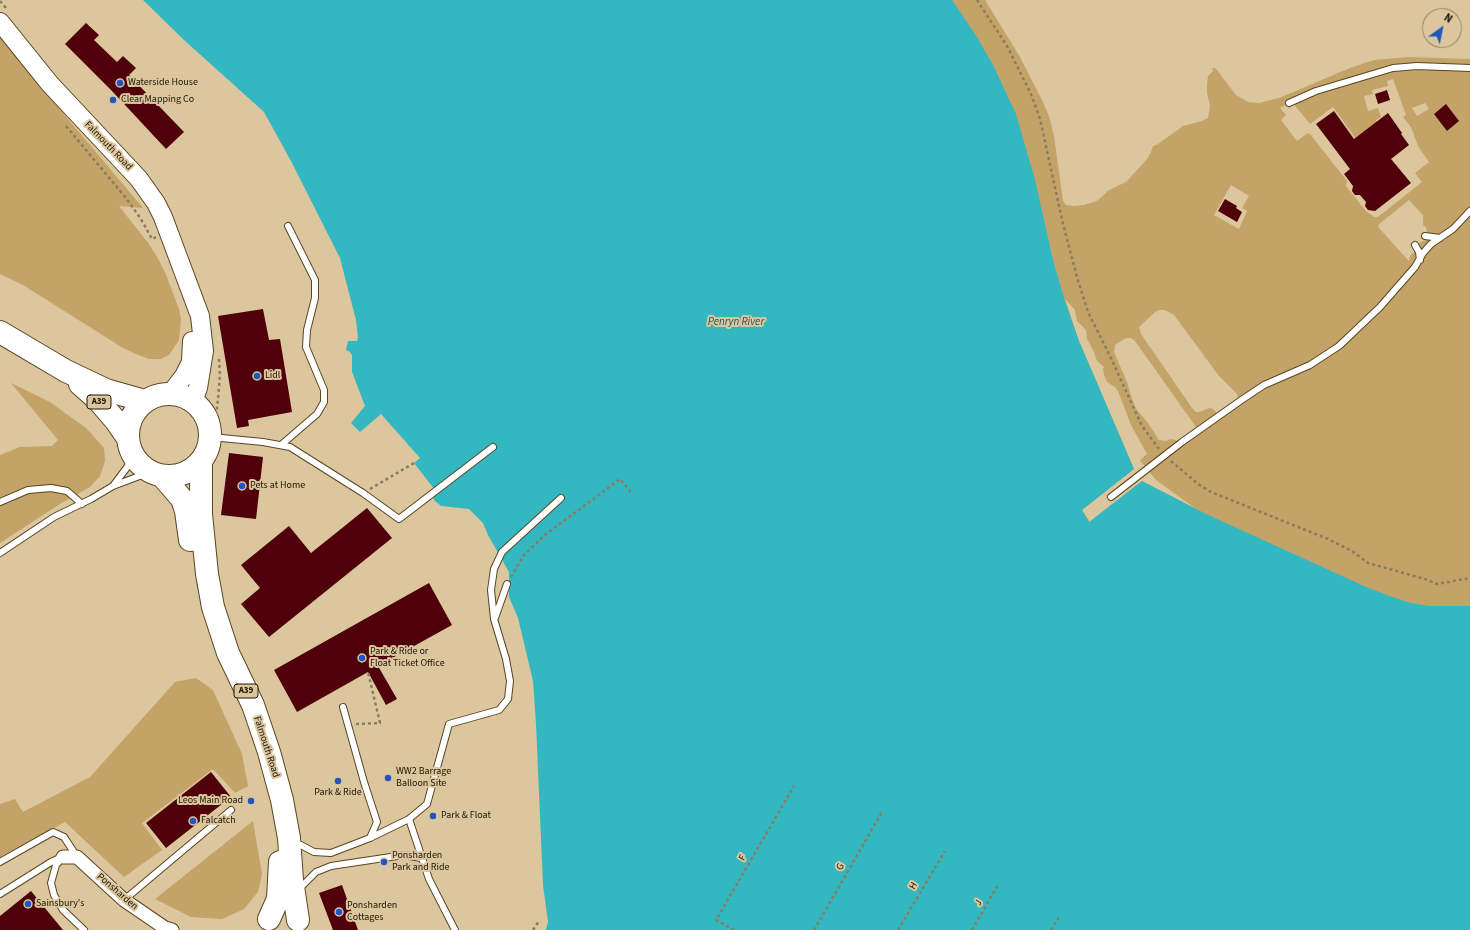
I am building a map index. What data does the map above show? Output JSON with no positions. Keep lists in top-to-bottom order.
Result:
{
  "streets": {
    "highway": ["Falmouth Road", "A39"],
    "street": ["Ponsharden"],
    "path": [
      "F",
      "G",
      "H",
      "J"
    ]
  },
  "crossings": [
    ["Falmouth Road", "A39"]
  ],
  "water": ["Penryn River"],
  "places": [
    "Waterside House",
    "Clear Mapping Co",
    "Lidl",
    "Pets at Home",
    "Park & Ride or Float Ticket Office",
    "WW2 Barrage Balloon Site",
    "Park & Ride",
    "Leos Main Road",
    "Park & Float",
    "Falcatch",
    "Ponsharden Park and Ride",
    "Sainsbury's",
    "Ponsharden Cottages"
  ],
  "north": "top right"
}
